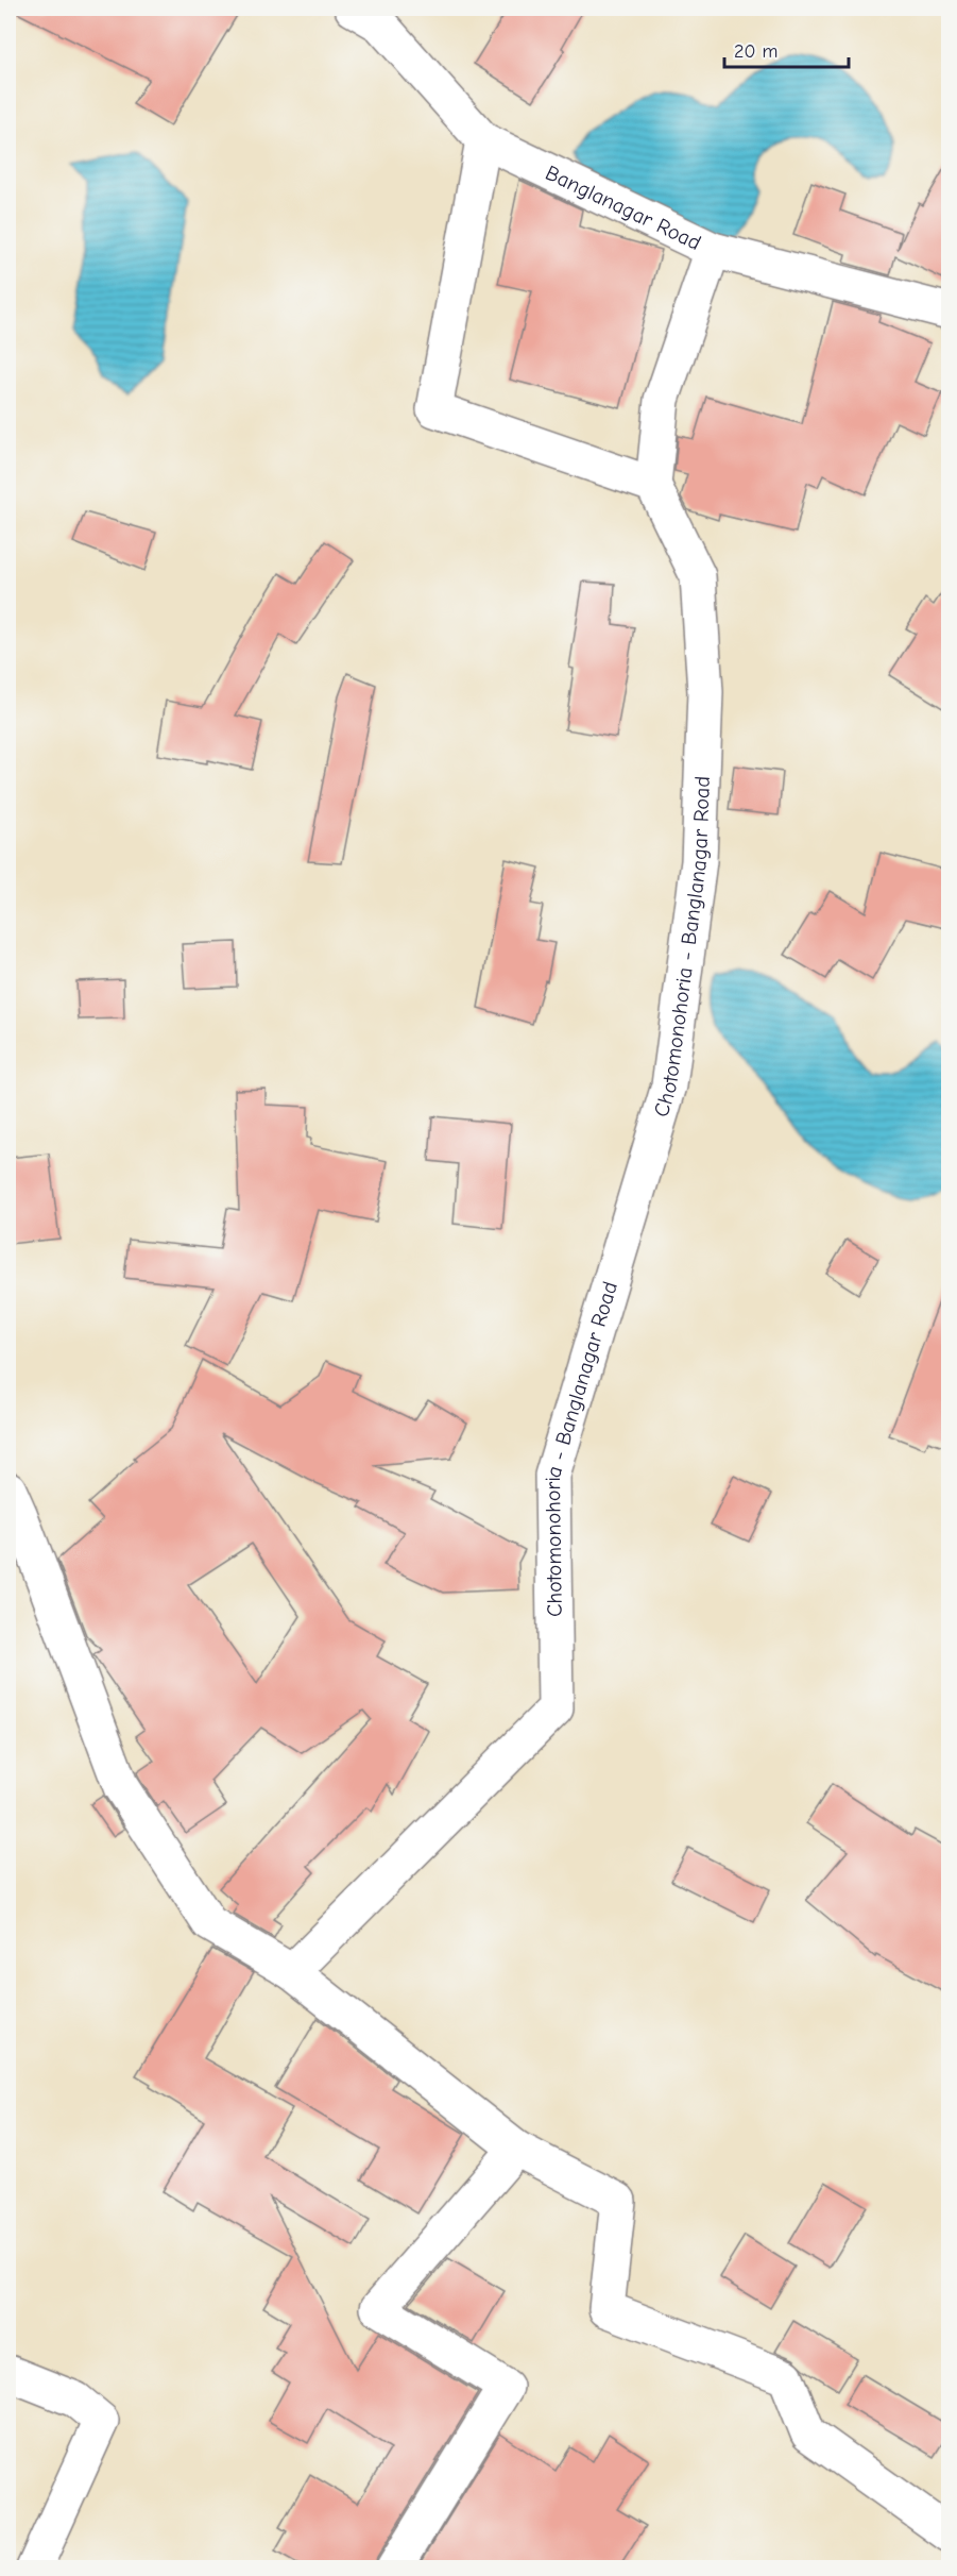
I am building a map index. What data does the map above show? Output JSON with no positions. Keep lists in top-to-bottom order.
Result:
{
  "streets": {
    "street": ["Banglanagar Road", "Chotomonohoria - Banglanagar Road"]
  },
  "scale_bar": "20 m"
}
